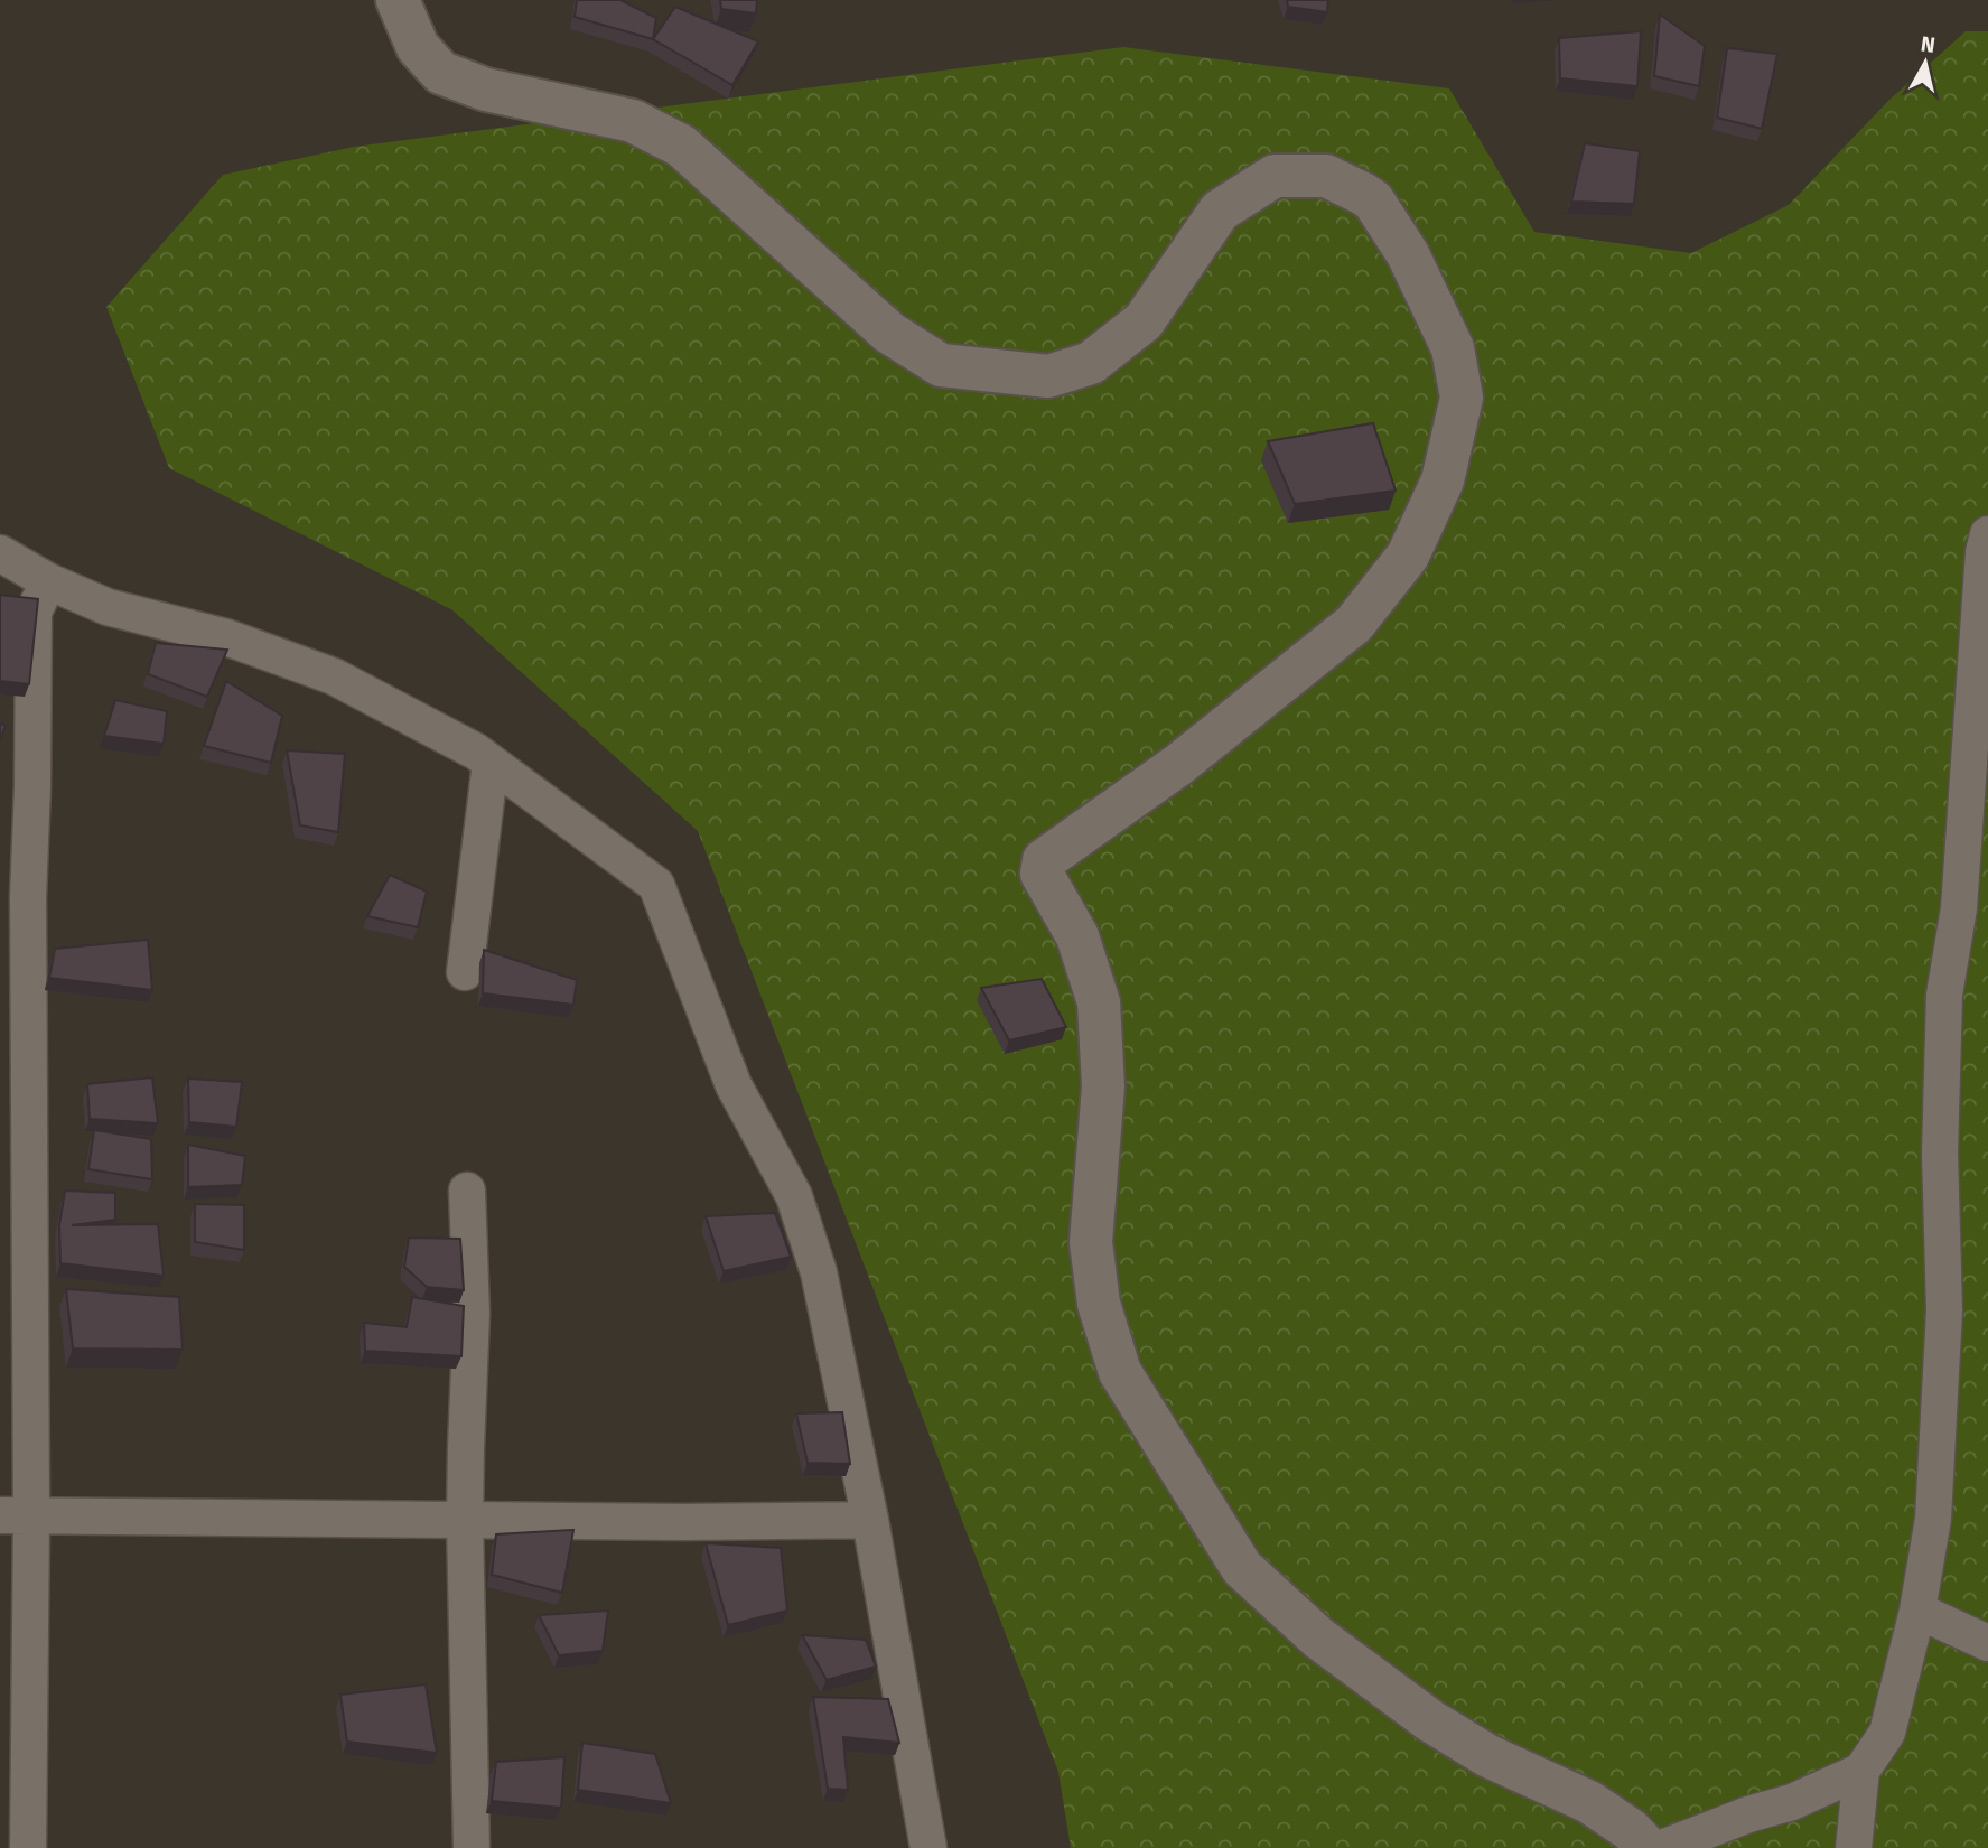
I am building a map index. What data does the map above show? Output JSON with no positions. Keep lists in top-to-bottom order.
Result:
{
  "north": "top"
}
